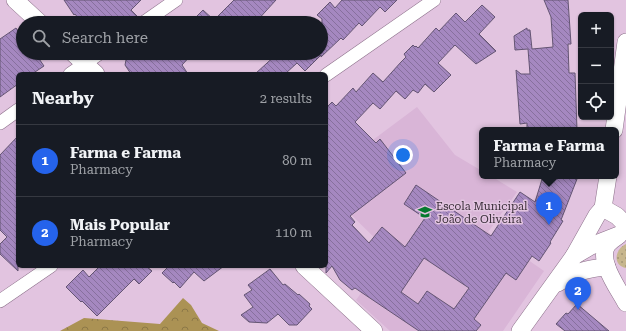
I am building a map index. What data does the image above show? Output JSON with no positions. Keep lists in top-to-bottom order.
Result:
{
  "places": {
    "school or university": ["Escola Municipal João de Oliveira"]
  },
  "page": {
    "map_buttons": ["+", "−"],
    "search": "Search here",
    "heading": ["Nearby", "2 results"],
    "list": [
      {
        "mark": "1",
        "name": "Farma e Farma",
        "note": "Pharmacy",
        "value": "80 m"
      },
      {
        "mark": "2",
        "name": "Mais Popular",
        "note": "Pharmacy",
        "value": "110 m"
      }
    ],
    "popup": ["Farma e Farma", "Pharmacy"],
    "pins": ["1", "2"]
  }
}
